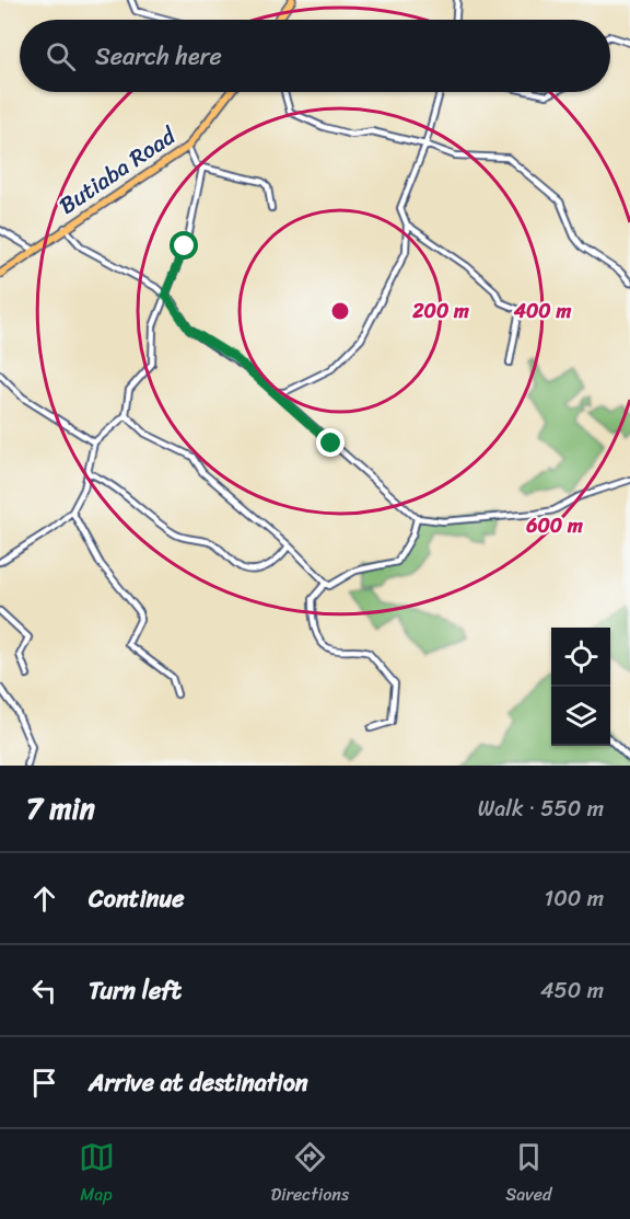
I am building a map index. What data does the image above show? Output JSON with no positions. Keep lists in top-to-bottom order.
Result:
{
  "streets": {
    "main road": ["Butiaba Road"]
  },
  "page": {
    "search": "Search here",
    "heading": ["7 min", "Walk · 550 m"],
    "list": [
      ["Continue", "100 m"],
      ["Turn left", "450 m"],
      "Arrive at destination"
    ],
    "nav": ["Map", "Directions", "Saved"]
  },
  "rings": ["200 m", "400 m", "600 m"]
}
